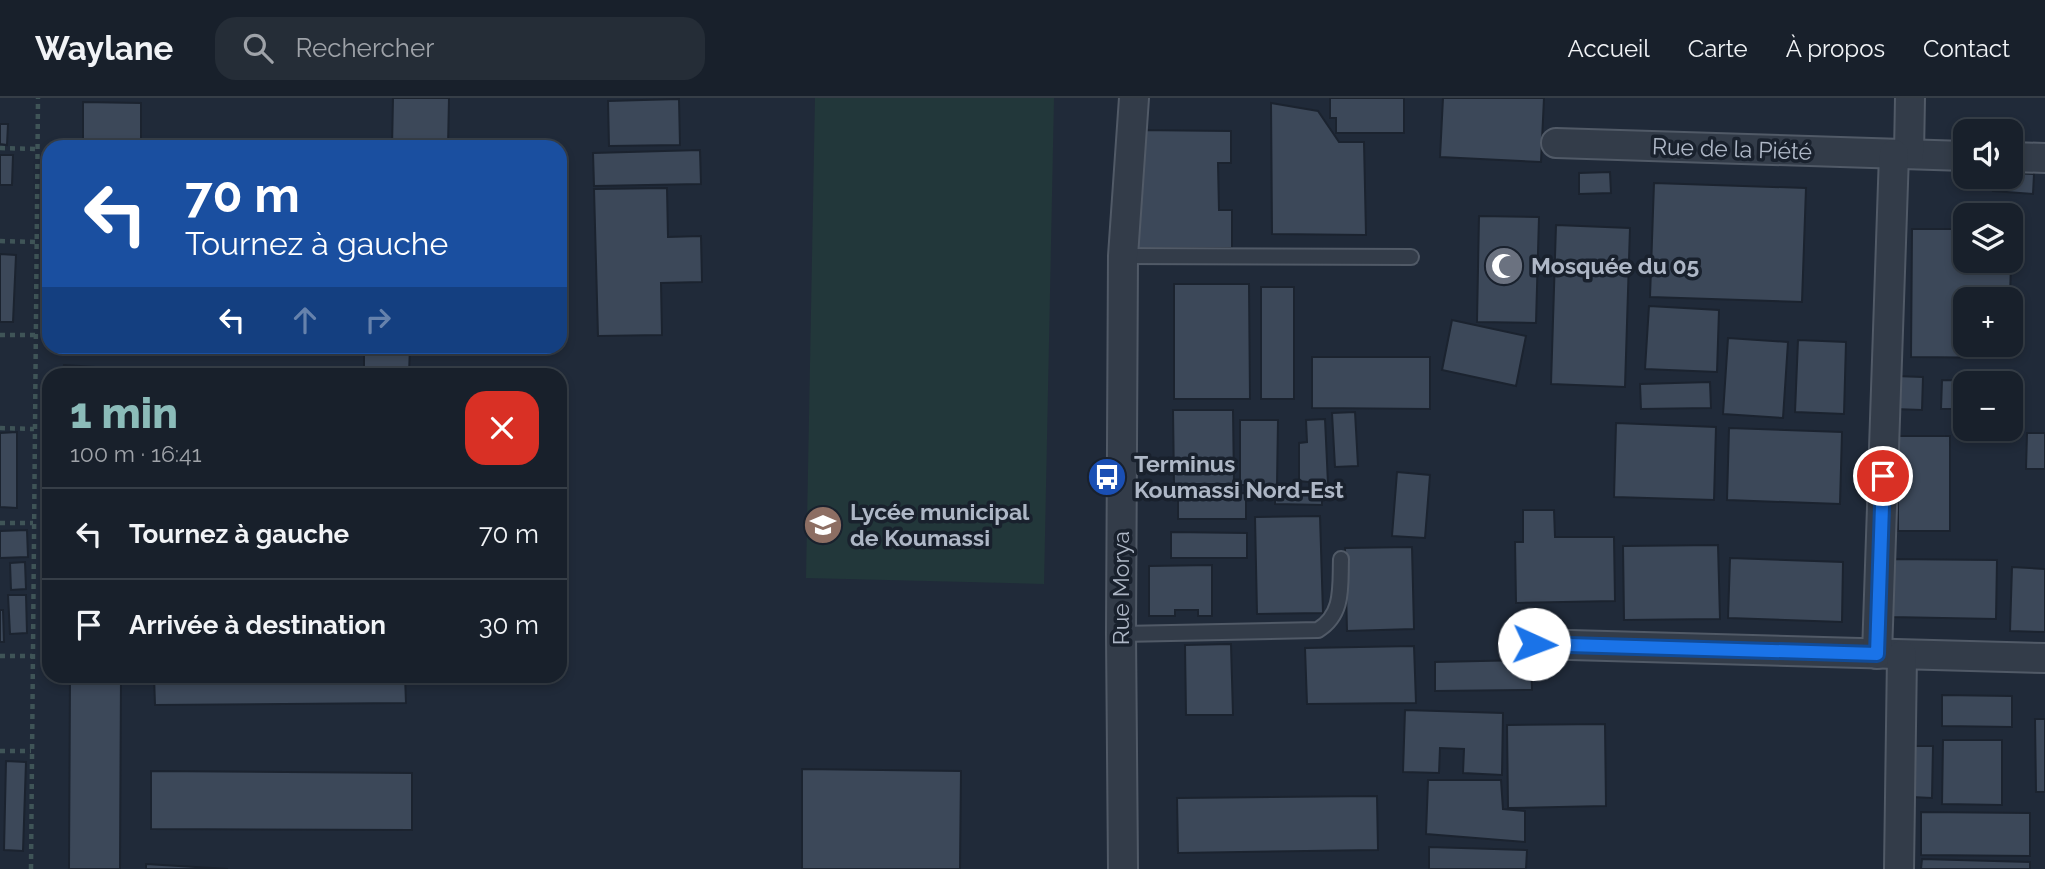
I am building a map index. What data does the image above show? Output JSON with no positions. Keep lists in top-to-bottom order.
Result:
{
  "streets": {
    "street": ["Rue de la Piété", "Rue Morya"]
  },
  "places": {
    "mosque": ["Mosquée du 05"],
    "bus stop": ["Terminus Koumassi Nord-Est"],
    "school or university": ["Lycée municipal de Koumassi"]
  },
  "page": {
    "header": "Waylane",
    "search": "Rechercher",
    "nav": [
      "Accueil",
      "Carte",
      "À propos",
      "Contact"
    ],
    "map_buttons": ["+", "−"],
    "turn": ["70 m", "Tournez à gauche"],
    "heading": ["1 min", "100 m · 16:41"],
    "list": [
      {
        "name": "Tournez à gauche",
        "value": "70 m"
      },
      {
        "name": "Arrivée à destination",
        "value": "30 m"
      }
    ]
  }
}
